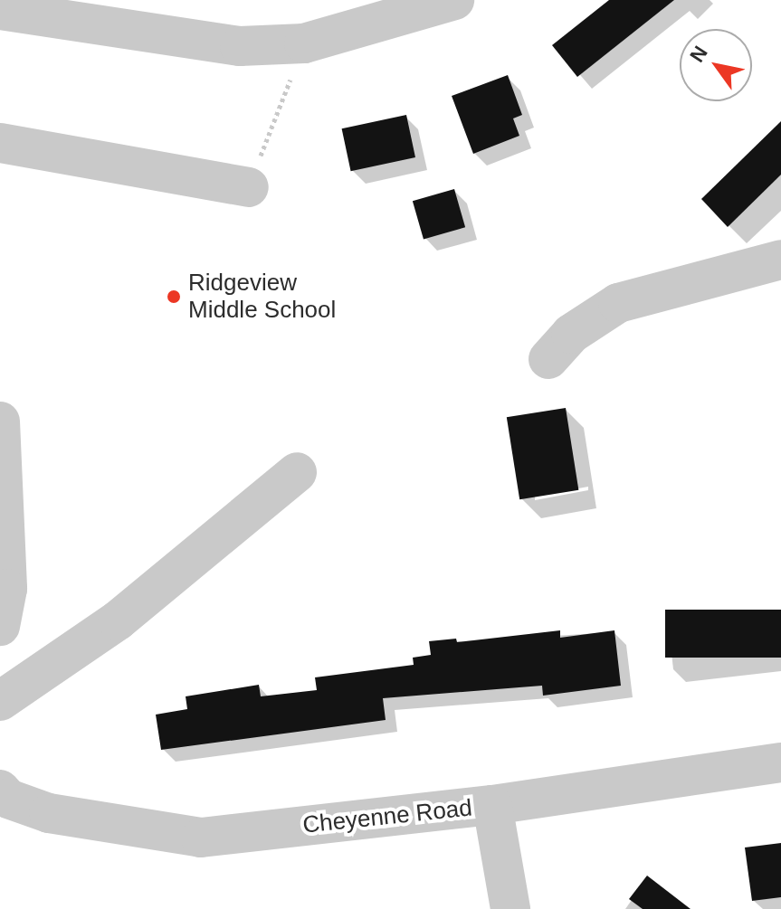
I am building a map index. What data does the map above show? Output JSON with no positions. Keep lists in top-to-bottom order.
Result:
{
  "streets": {
    "street": ["Cheyenne Road"]
  },
  "places": ["Ridgeview Middle School"],
  "north": "top left"
}
